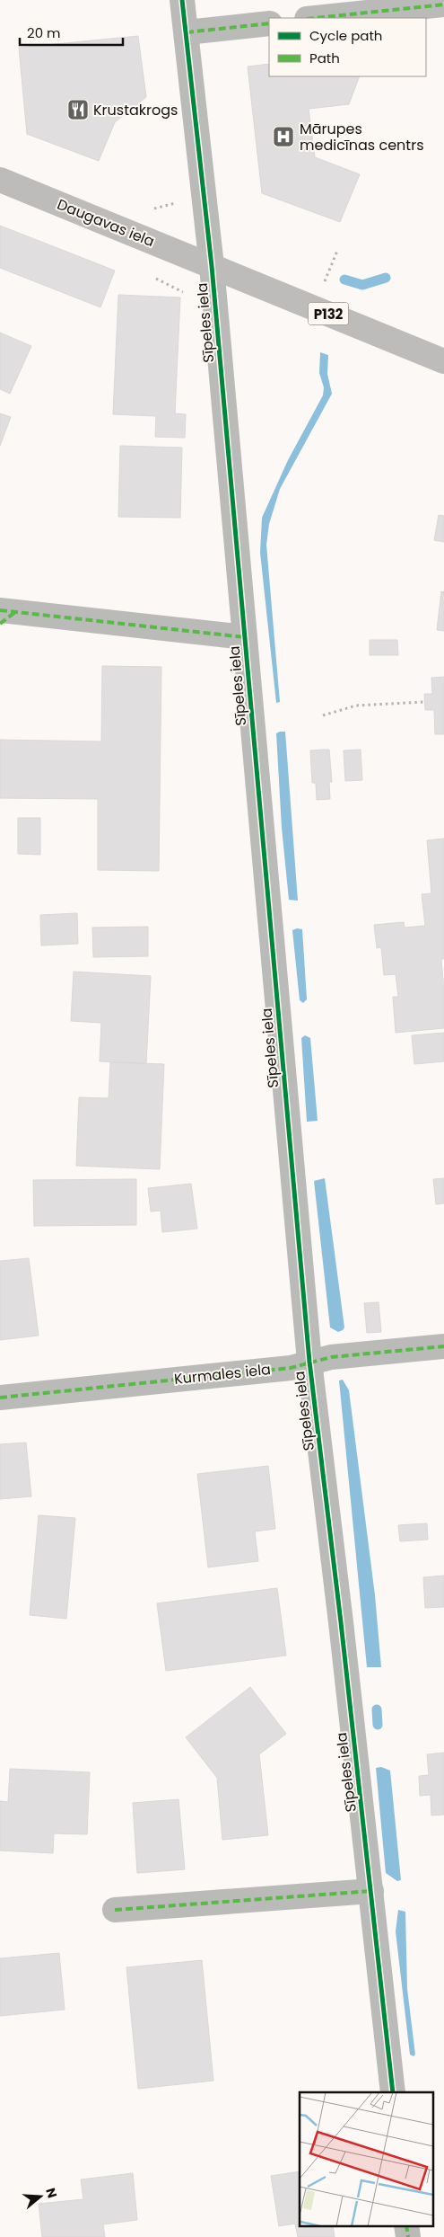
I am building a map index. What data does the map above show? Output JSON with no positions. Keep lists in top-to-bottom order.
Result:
{
  "streets": {
    "main road": ["Daugavas iela", "P132"],
    "street": ["Sīpeles iela", "Kurmales iela"]
  },
  "crossings": [
    ["Daugavas iela", "P132"],
    ["Daugavas iela", "Sīpeles iela"],
    ["P132", "Sīpeles iela"],
    ["Sīpeles iela", "Kurmales iela"]
  ],
  "places": {
    "restaurant": ["Krustakrogs"],
    "hospital": ["Mārupes medicīnas centrs"]
  },
  "legend": ["Cycle path", "Path"],
  "scale_bar": "20 m",
  "north": "right"
}
